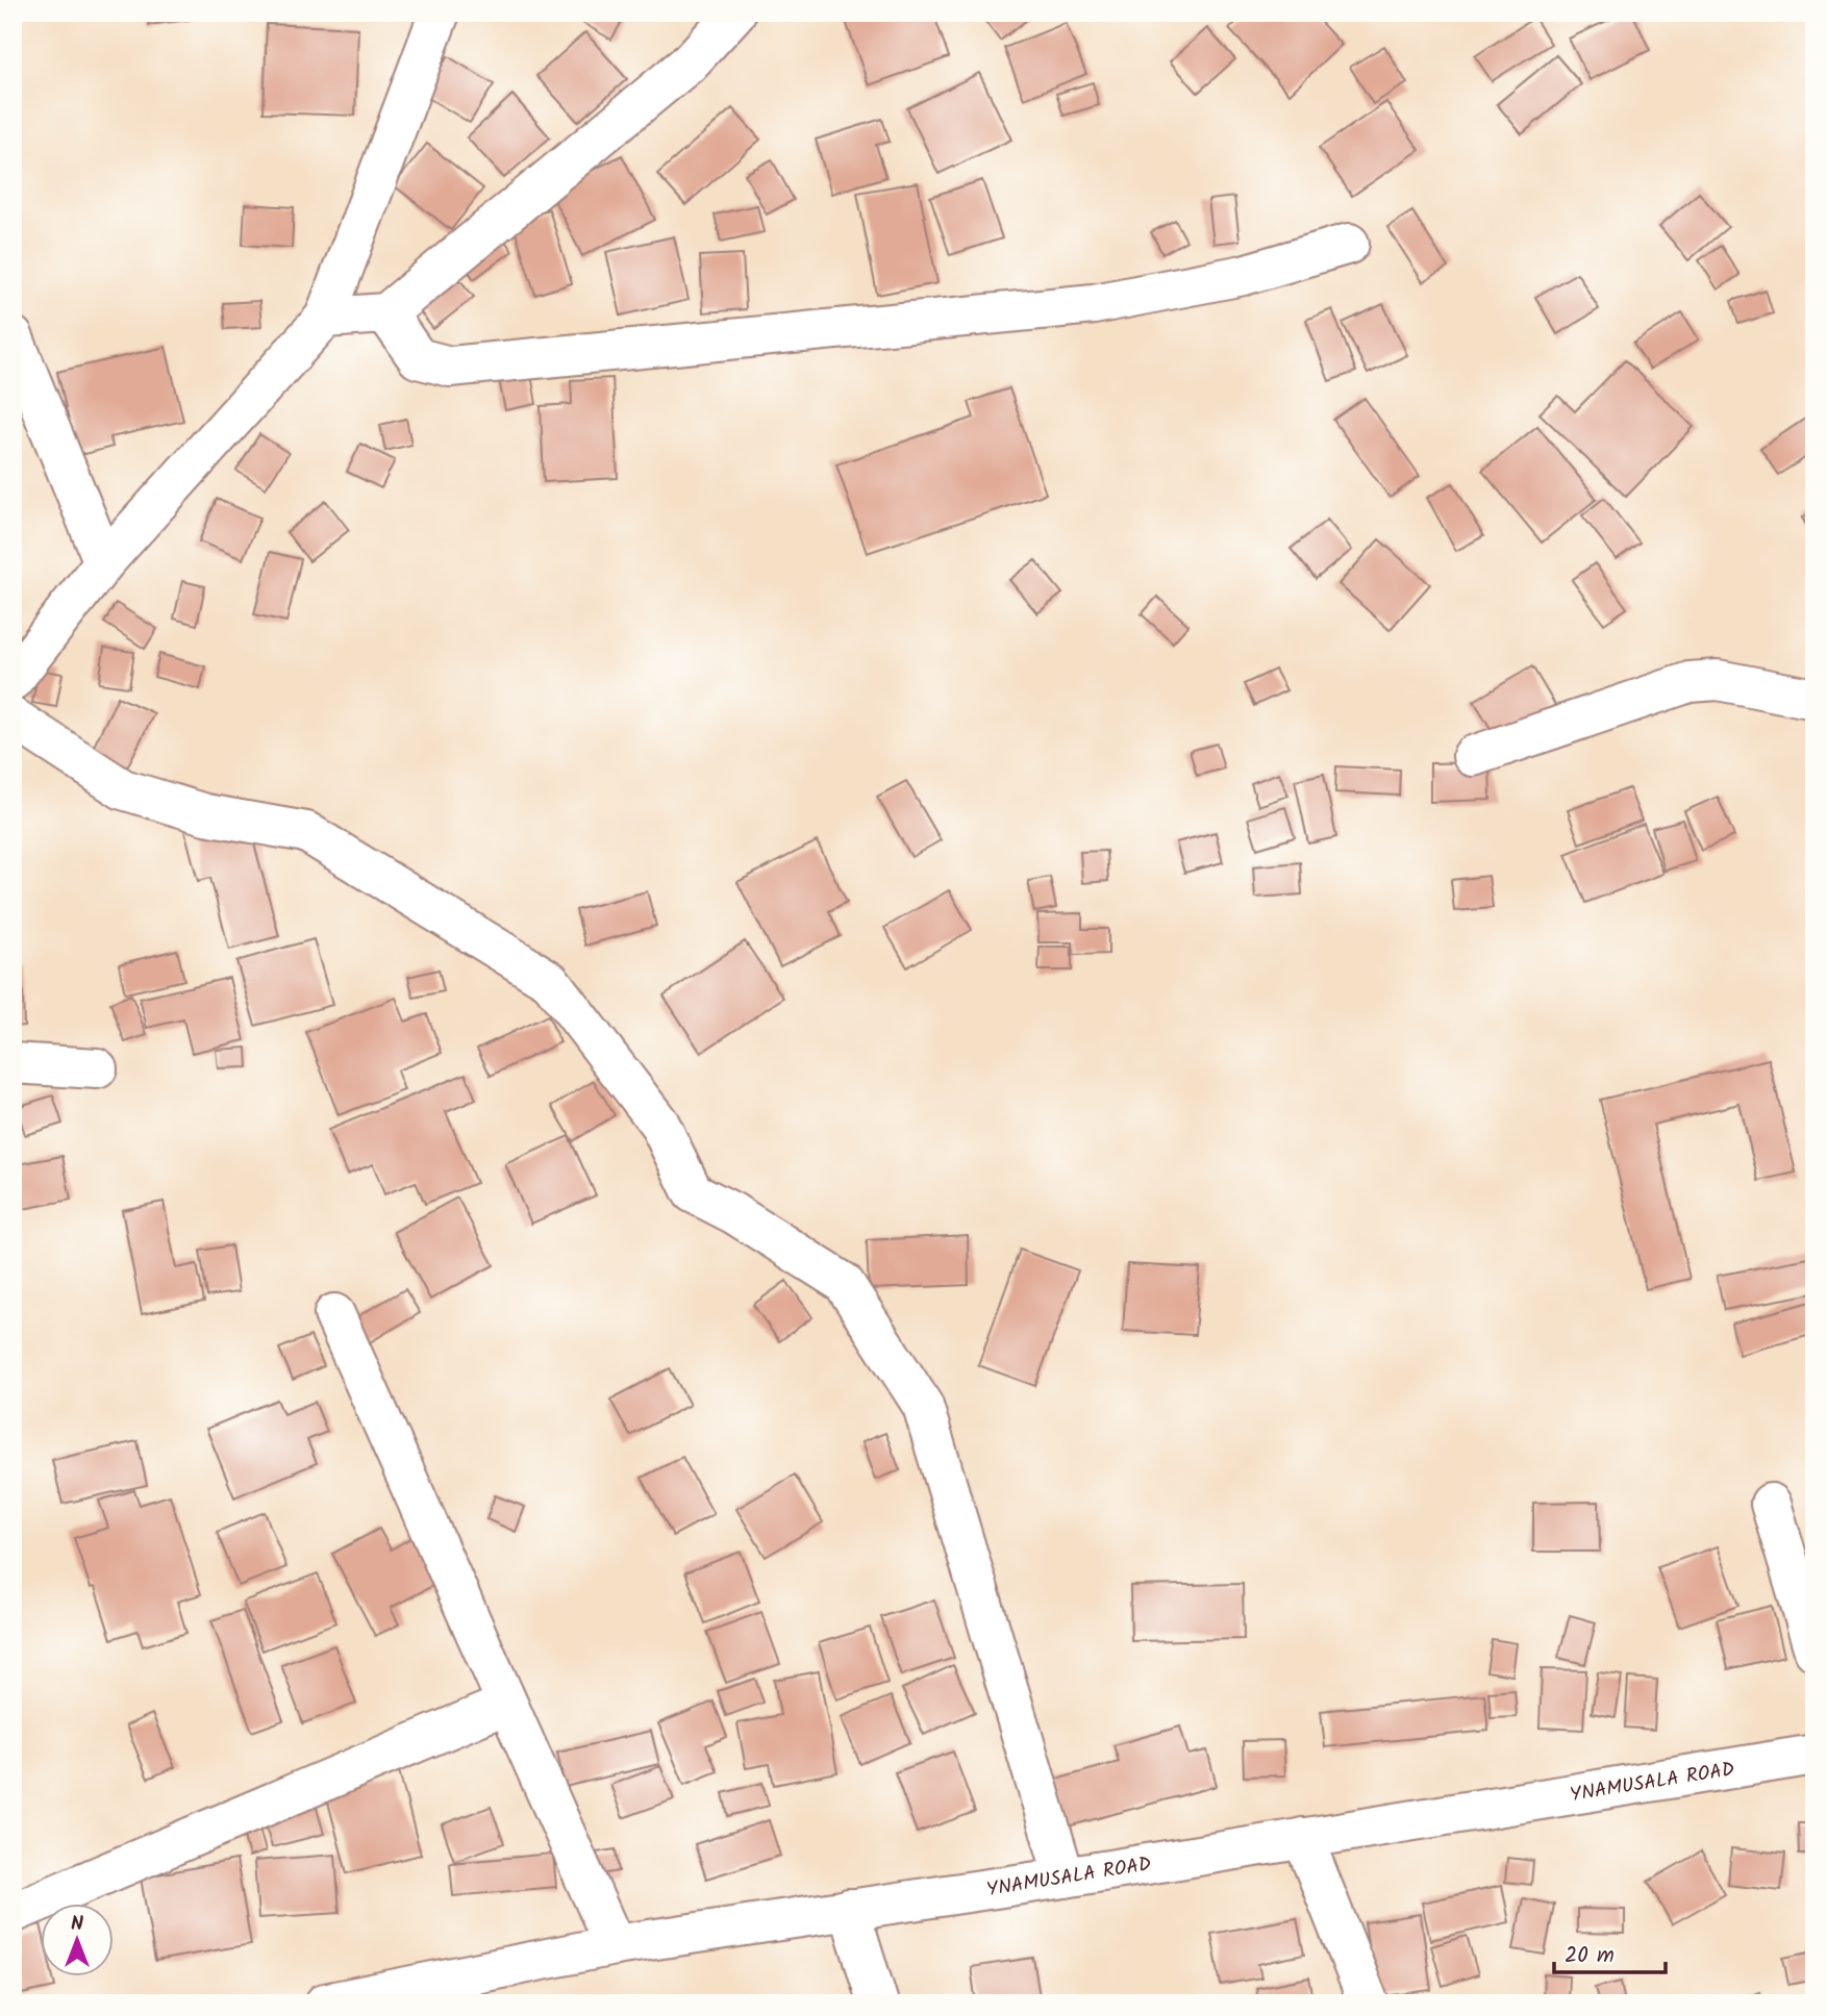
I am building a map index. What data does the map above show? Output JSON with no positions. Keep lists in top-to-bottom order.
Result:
{
  "streets": {
    "street": ["YNAMUSALA ROAD"]
  },
  "scale_bar": "20 m",
  "north": "top"
}
